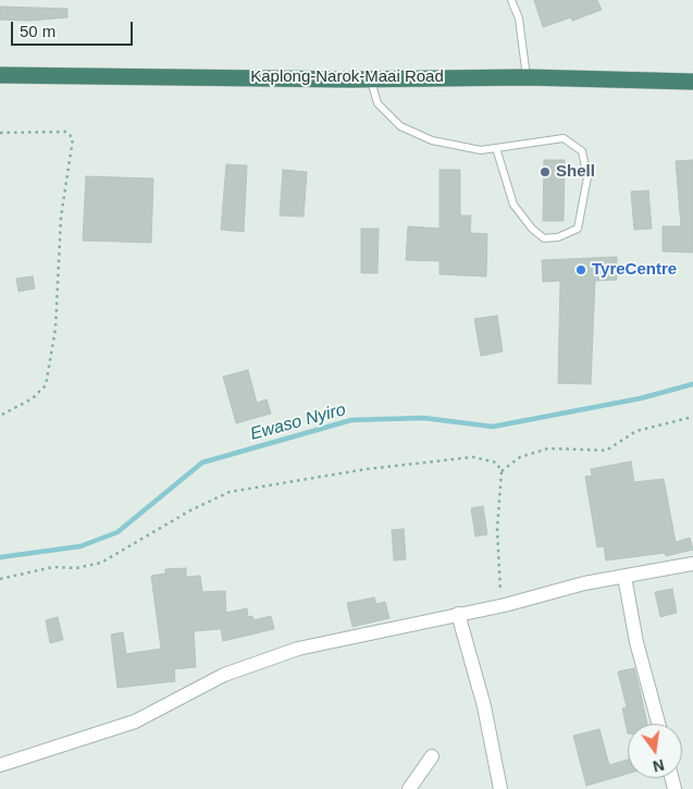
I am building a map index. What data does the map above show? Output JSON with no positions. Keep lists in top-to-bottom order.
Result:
{
  "streets": {
    "highway": ["Kaplong-Narok-Maai Road"]
  },
  "water": ["Ewaso Nyiro"],
  "places": ["Shell", "TyreCentre"],
  "scale_bar": "50 m",
  "north": "bottom"
}
